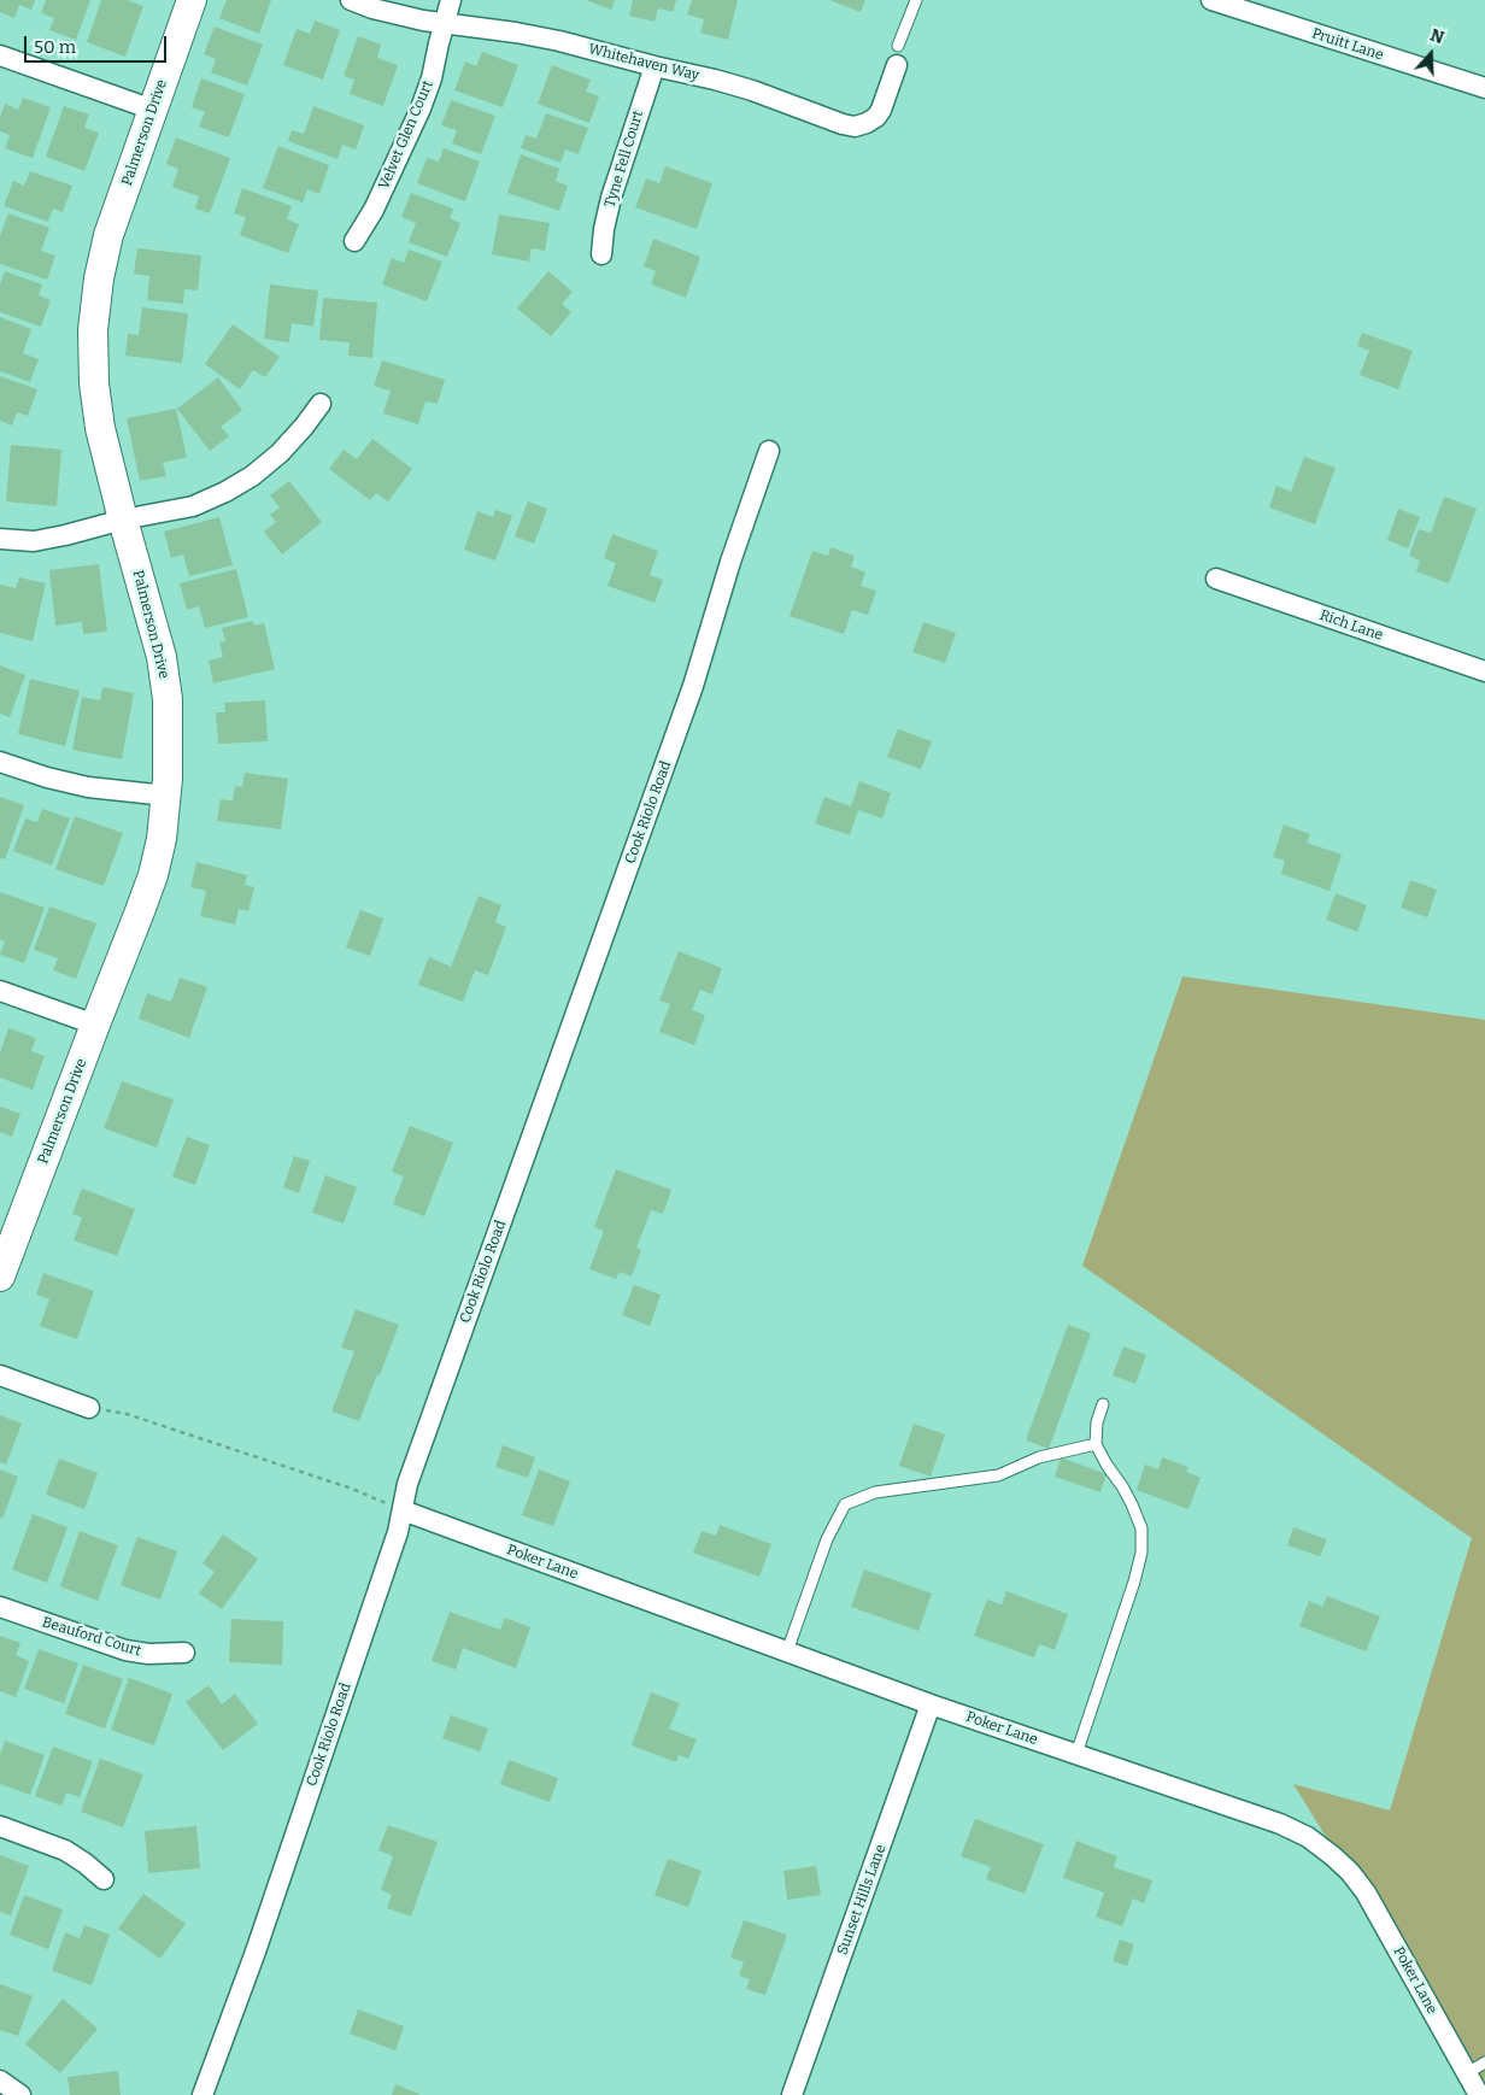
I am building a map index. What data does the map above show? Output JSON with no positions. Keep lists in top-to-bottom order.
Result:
{
  "streets": {
    "street": [
      "Pruitt Lane",
      "Whitehaven Way",
      "Palmerson Drive",
      "Velvet Glen Court",
      "Tyne Fell Court",
      "Rich Lane",
      "Cook Riolo Road",
      "Poker Lane",
      "Beauford Court",
      "Sunset Hills Lane"
    ]
  },
  "crossings": [
    ["Whitehaven Way", "Velvet Glen Court"],
    ["Whitehaven Way", "Tyne Fell Court"],
    ["Cook Riolo Road", "Poker Lane"],
    ["Poker Lane", "Sunset Hills Lane"]
  ],
  "scale_bar": "50 m",
  "north": "top"
}
